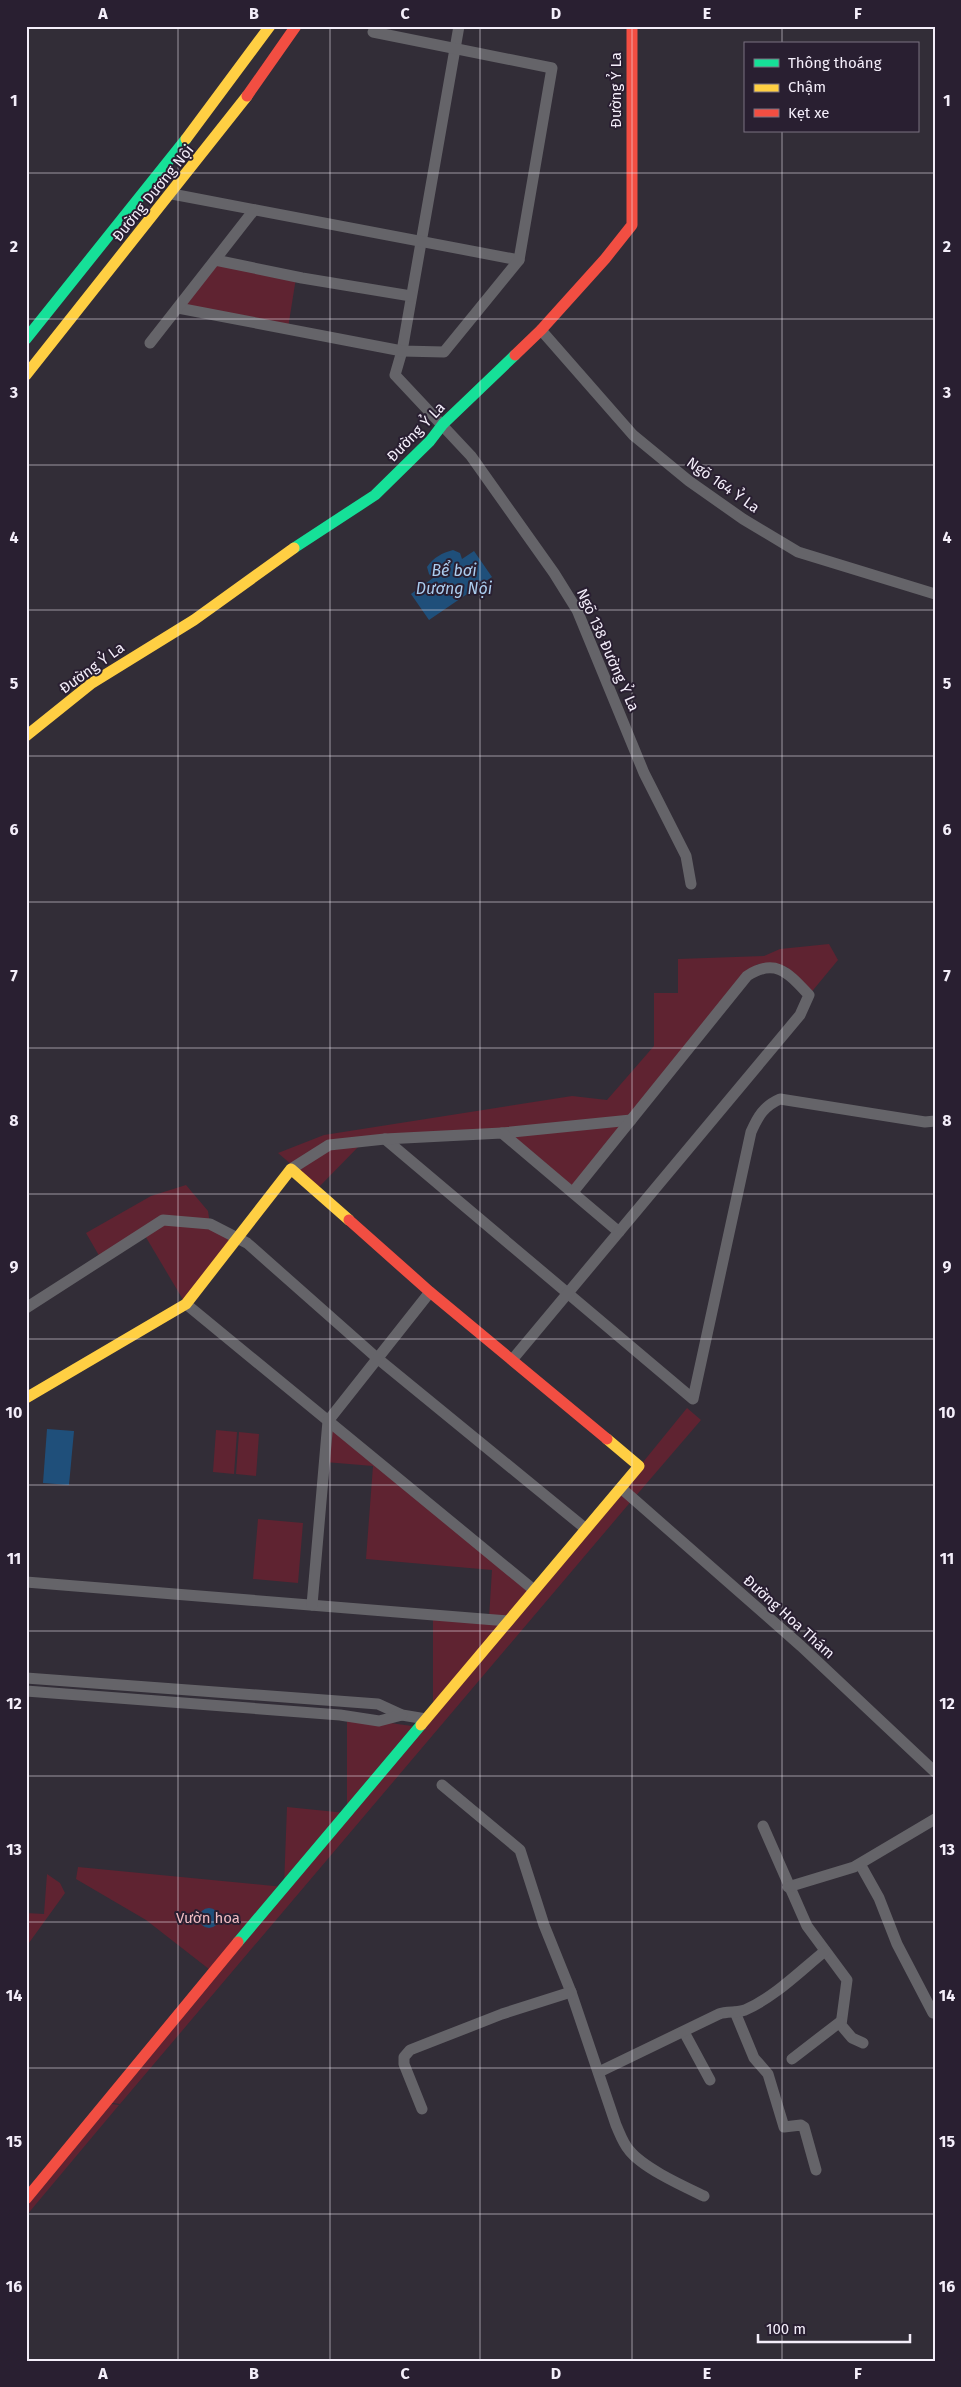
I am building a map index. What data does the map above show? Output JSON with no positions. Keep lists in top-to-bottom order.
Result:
{
  "streets": {
    "street": [
      "Đường Ỷ La",
      "Đường Dương Nội",
      "Ngõ 164 Ỷ La",
      "Ngõ 138 Đường Ỷ La",
      "Đường Hoa Thám"
    ]
  },
  "crossings": [
    ["Đường Ỷ La", "Ngõ 164 Ỷ La"],
    ["Đường Ỷ La", "Ngõ 138 Đường Ỷ La"]
  ],
  "water": ["Bể bơi Dương Nội"],
  "parks": ["Vườn hoa"],
  "legend": ["Thông thoáng", "Chậm", "Kẹt xe"],
  "scale_bar": "100 m",
  "grid": {
    "columns": [
      "A",
      "B",
      "C",
      "D",
      "E",
      "F"
    ],
    "rows": [
      "1",
      "2",
      "3",
      "4",
      "5",
      "6",
      "7",
      "8",
      "9",
      "10",
      "11",
      "12",
      "13",
      "14",
      "15",
      "16"
    ]
  }
}
